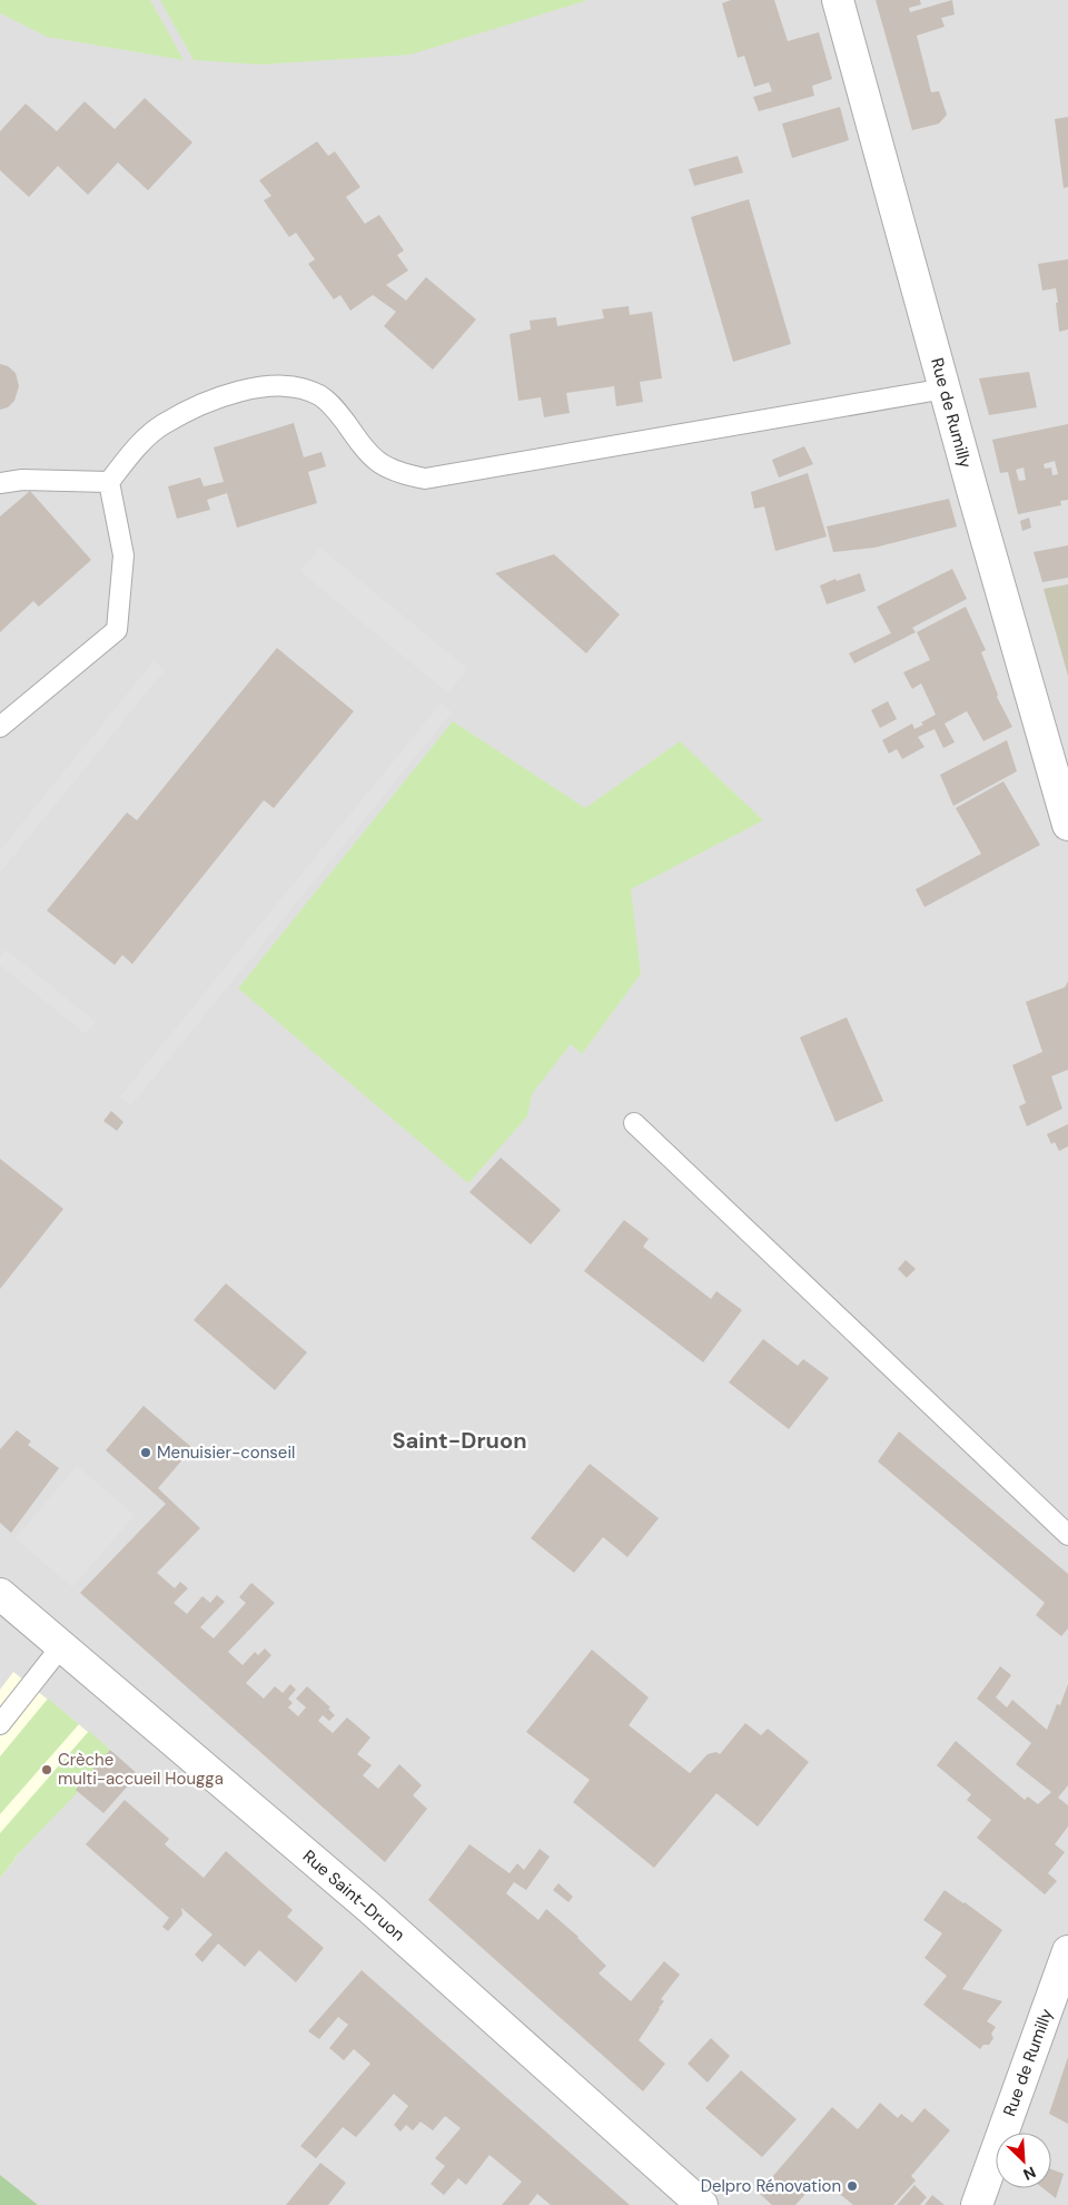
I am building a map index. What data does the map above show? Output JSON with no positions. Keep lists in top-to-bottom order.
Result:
{
  "streets": {
    "street": ["Rue de Rumilly", "Rue Saint-Druon"]
  },
  "districts": ["Saint-Druon"],
  "places": ["Menuisier-conseil", "Crèche multi-accueil Hougga", "Delpro Rénovation"],
  "north": "bottom right"
}
